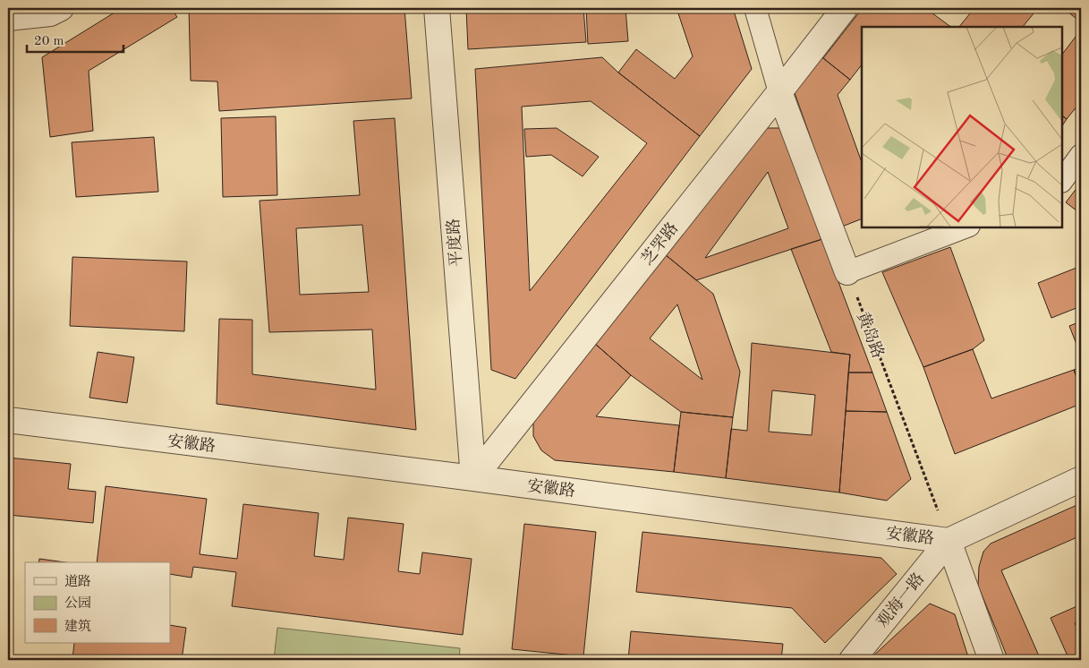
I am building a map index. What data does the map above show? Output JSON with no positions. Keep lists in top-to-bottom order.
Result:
{
  "streets": {
    "street": [
      "平度路",
      "芝罘路",
      "安徽路",
      "观海一路"
    ],
    "path": ["黄岛路"]
  },
  "crossings": [
    ["平度路", "芝罘路"],
    ["平度路", "安徽路"],
    ["芝罘路", "安徽路"],
    ["黄岛路", "安徽路"],
    ["黄岛路", "观海一路"],
    ["安徽路", "观海一路"]
  ],
  "legend": ["道路", "公园", "建筑"],
  "scale_bar": "20 m"
}
